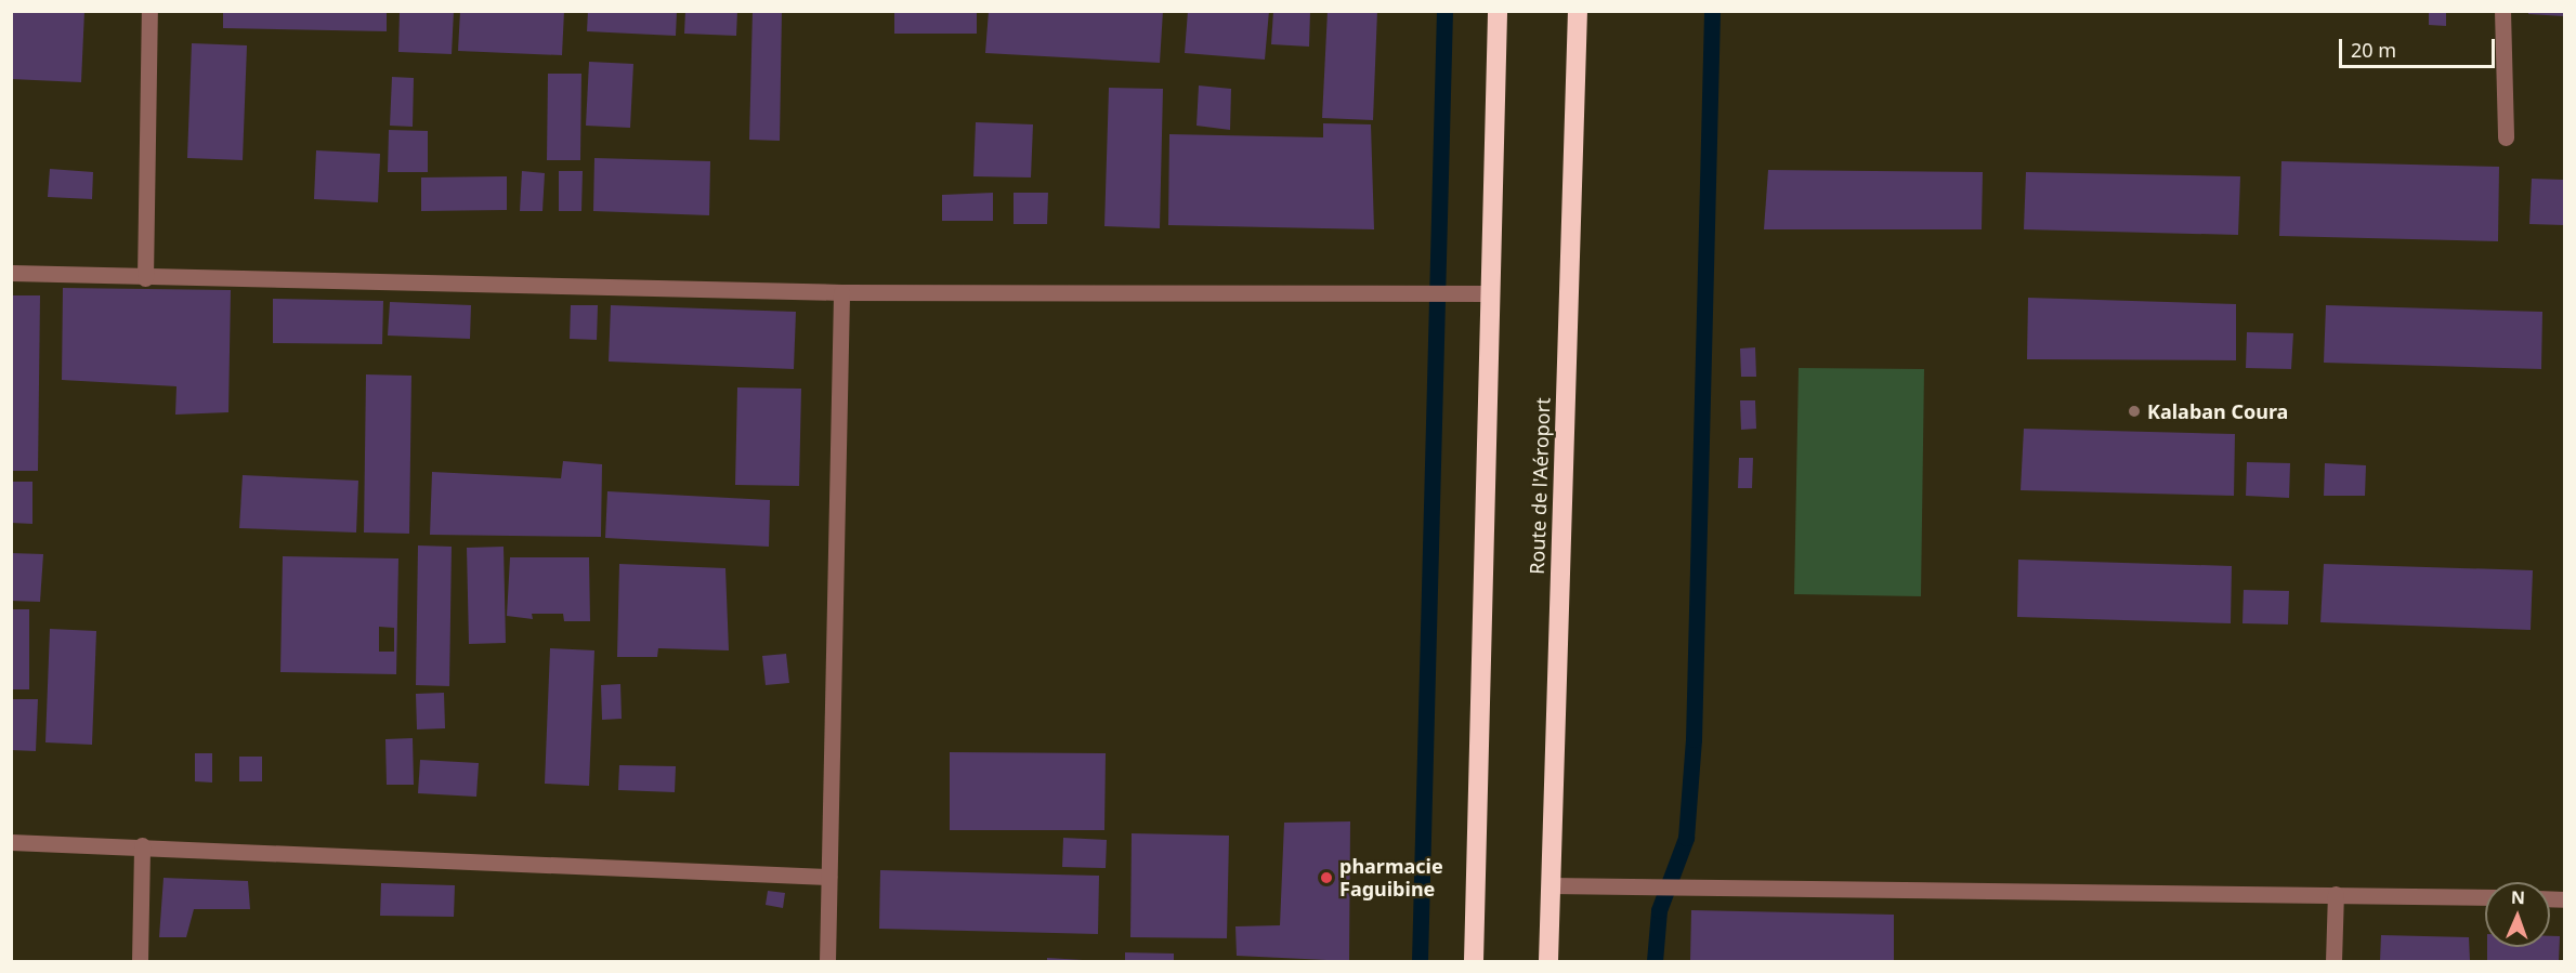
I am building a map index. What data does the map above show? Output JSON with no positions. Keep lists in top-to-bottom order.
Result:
{
  "streets": {
    "highway": ["Route de l'Aéroport"]
  },
  "places": ["Kalaban Coura", "pharmacie Faguibine"],
  "scale_bar": "20 m",
  "north": "top"
}
